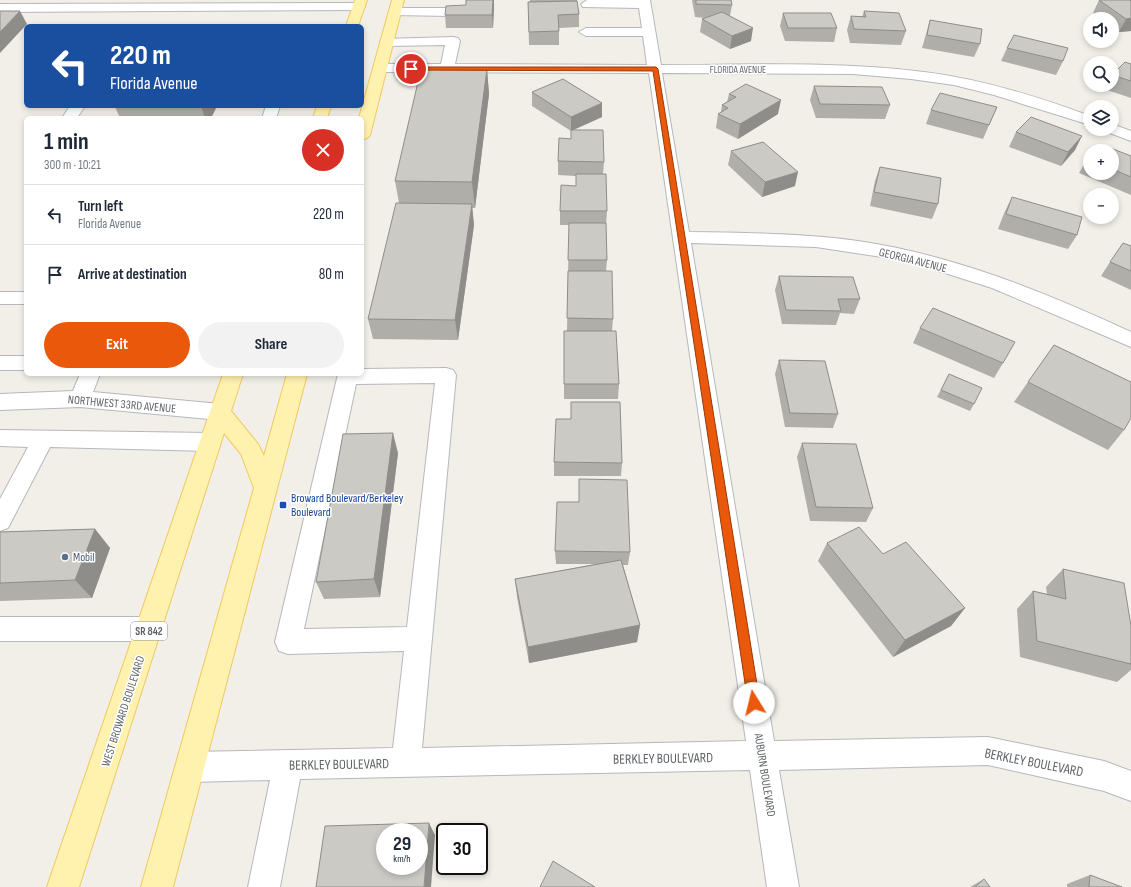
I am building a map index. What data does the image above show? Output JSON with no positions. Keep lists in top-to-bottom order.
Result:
{
  "streets": {
    "main road": ["SR 842", "WEST BROWARD BOULEVARD"],
    "street": [
      "FLORIDA AVENUE",
      "GEORGIA AVENUE",
      "NORTHWEST 33RD AVENUE",
      "BERKLEY BOULEVARD",
      "AUBURN BOULEVARD"
    ]
  },
  "crossings": [
    ["FLORIDA AVENUE", "AUBURN BOULEVARD"],
    ["GEORGIA AVENUE", "AUBURN BOULEVARD"],
    ["NORTHWEST 33RD AVENUE", "WEST BROWARD BOULEVARD"],
    ["BERKLEY BOULEVARD", "AUBURN BOULEVARD"]
  ],
  "places": {
    "transit": ["Broward Boulevard/Berkeley Boulevard"],
    "other": ["Mobil"]
  },
  "page": {
    "map_buttons": ["+", "−"],
    "turn": ["220 m", "Florida Avenue"],
    "heading": ["1 min", "300 m · 10:21"],
    "list": [
      {
        "name": "Turn left",
        "note": "Florida Avenue",
        "value": "220 m"
      },
      {
        "name": "Arrive at destination",
        "value": "80 m"
      }
    ],
    "buttons": ["Exit", "Share"],
    "speed": "29 km/h",
    "limit": "30"
  }
}
